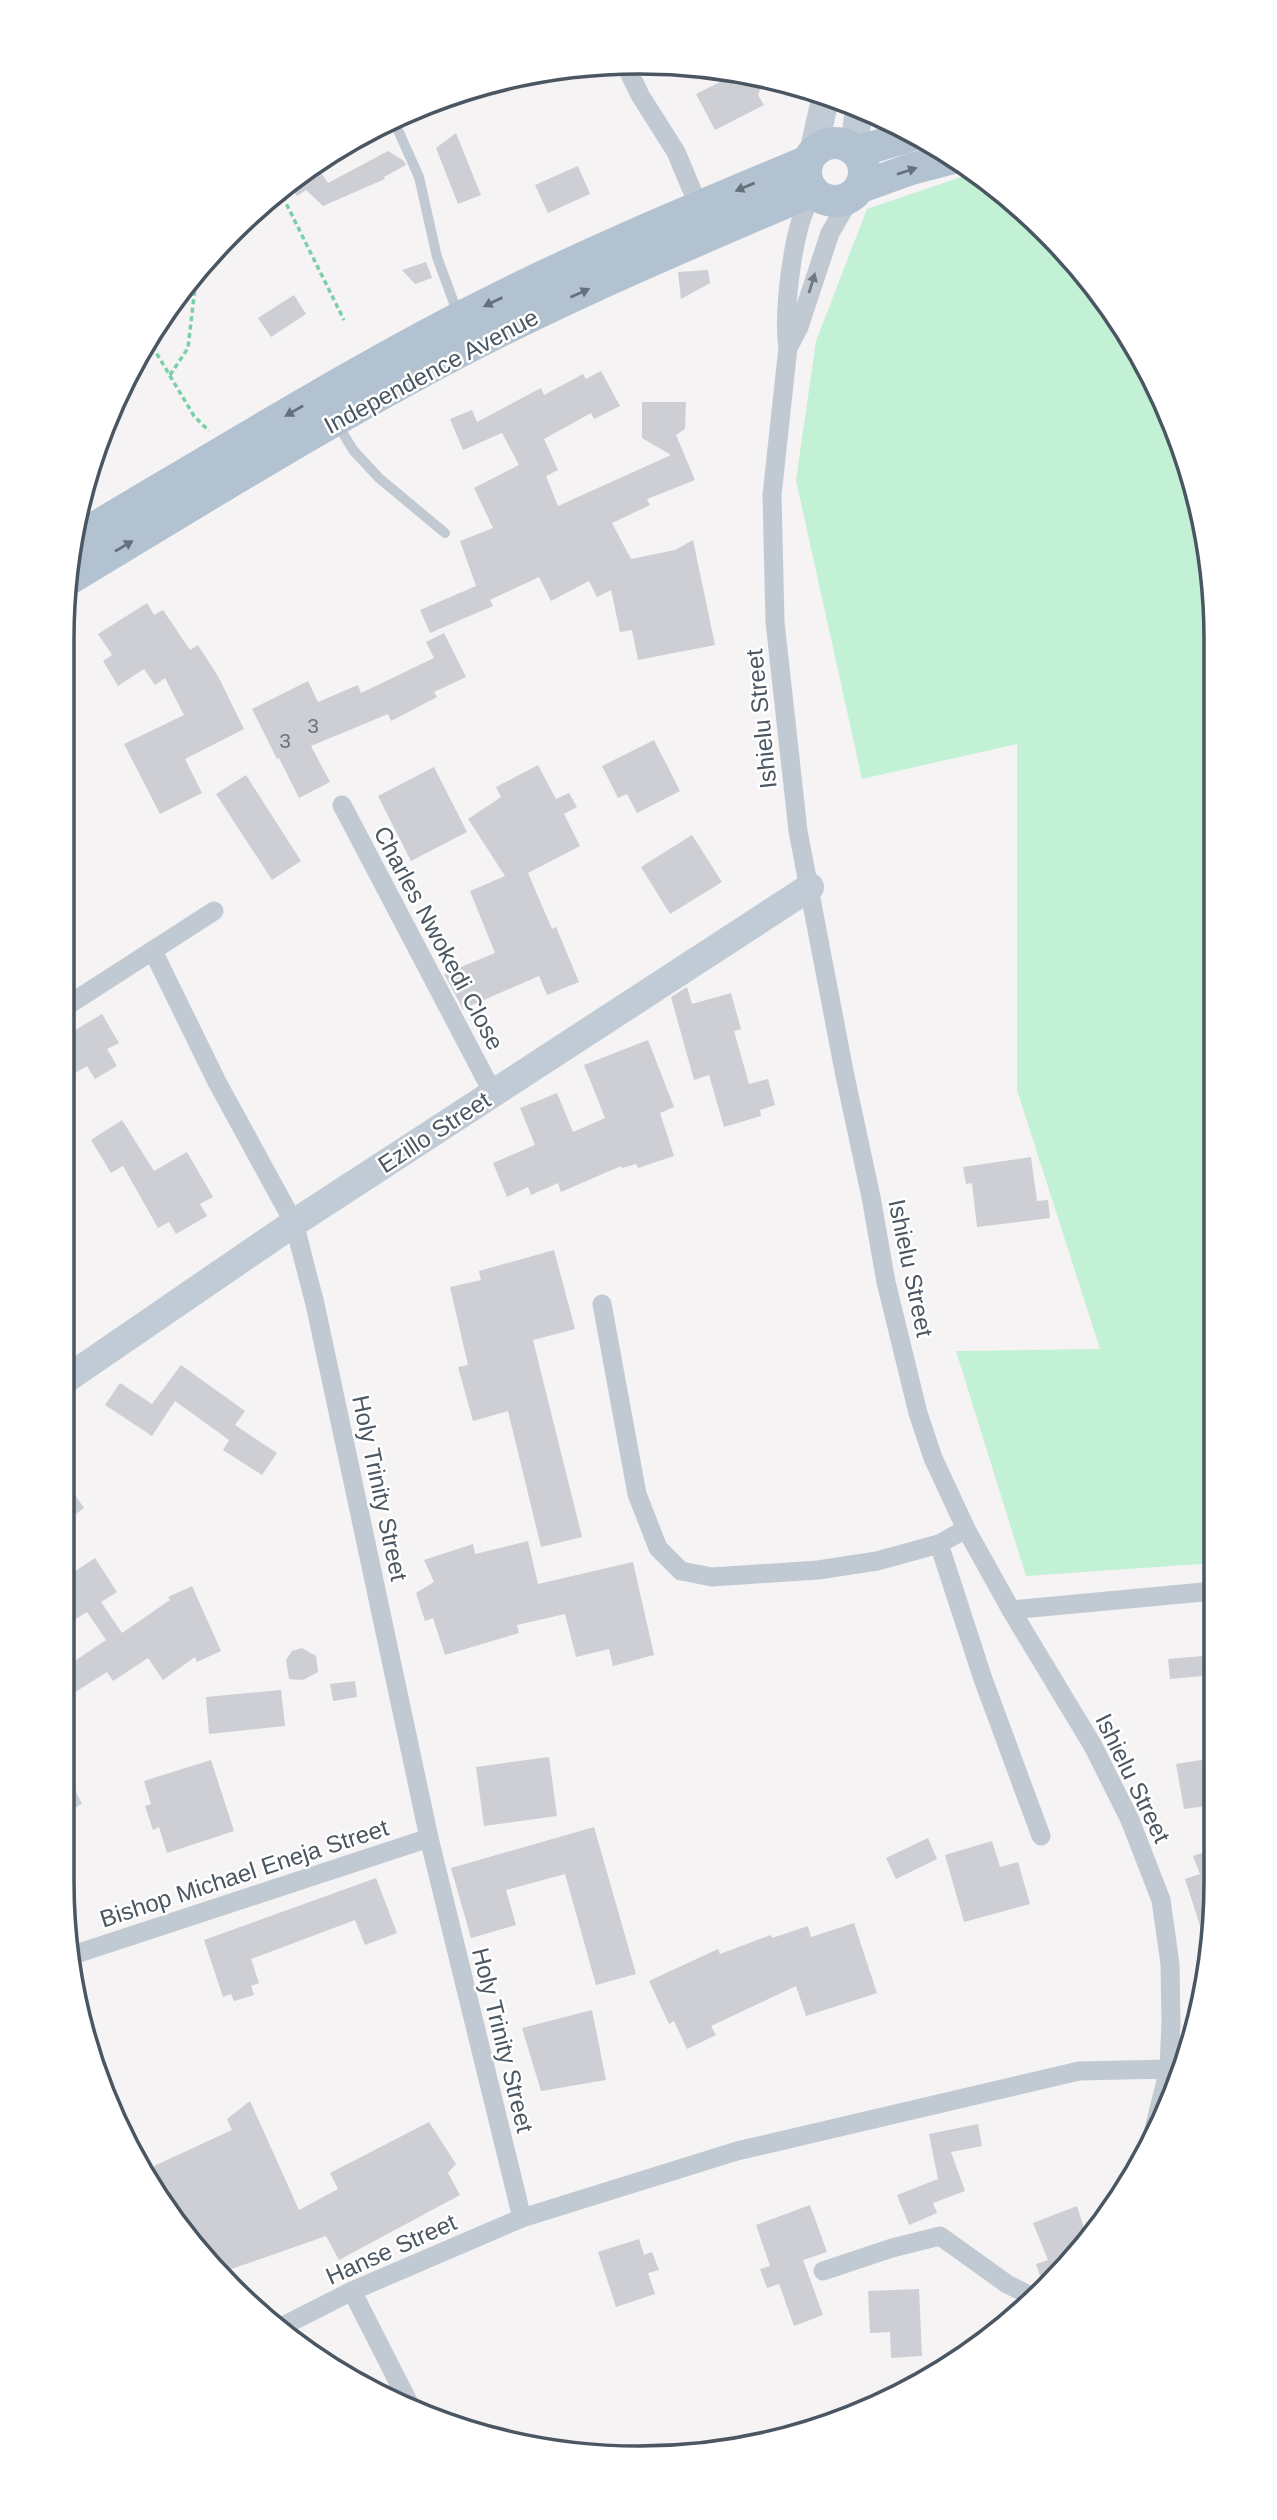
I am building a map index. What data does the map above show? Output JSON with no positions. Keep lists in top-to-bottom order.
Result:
{
  "streets": {
    "main road": ["Independence Avenue"],
    "street": [
      "Ishielu Street",
      "Charles Nwokedi Close",
      "Ezillo Street",
      "Holy Trinity Street",
      "Bishop Michael Eneja Street",
      "Hanse Street"
    ]
  },
  "crossings": [
    ["Ishielu Street", "Ezillo Street"],
    ["Charles Nwokedi Close", "Ezillo Street"],
    ["Ezillo Street", "Holy Trinity Street"],
    ["Holy Trinity Street", "Bishop Michael Eneja Street"],
    ["Holy Trinity Street", "Hanse Street"]
  ],
  "house_numbers": ["3", "3"]
}
